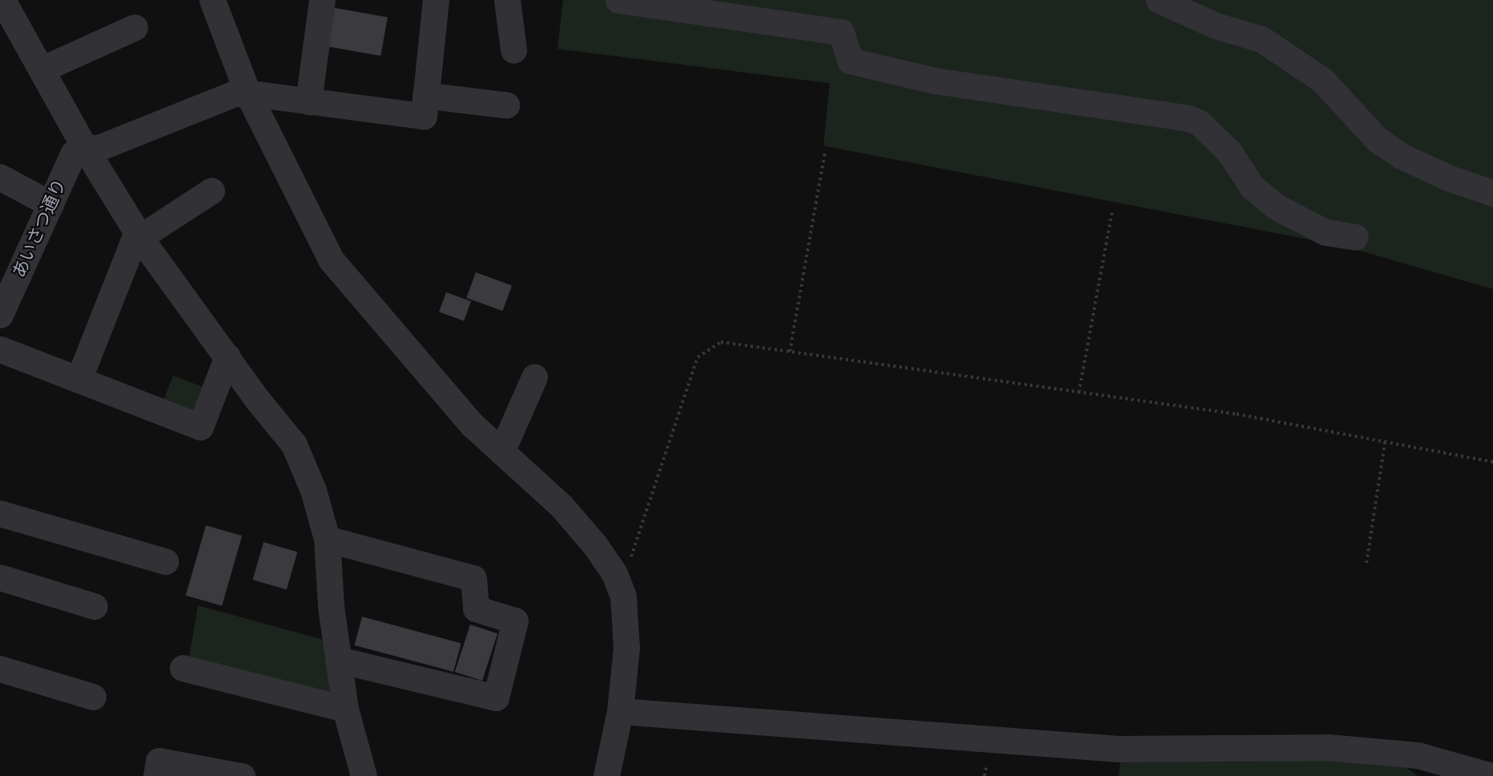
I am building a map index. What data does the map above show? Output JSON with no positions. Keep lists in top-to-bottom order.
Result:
{
  "streets": {
    "street": ["あいさつ通り"]
  }
}
